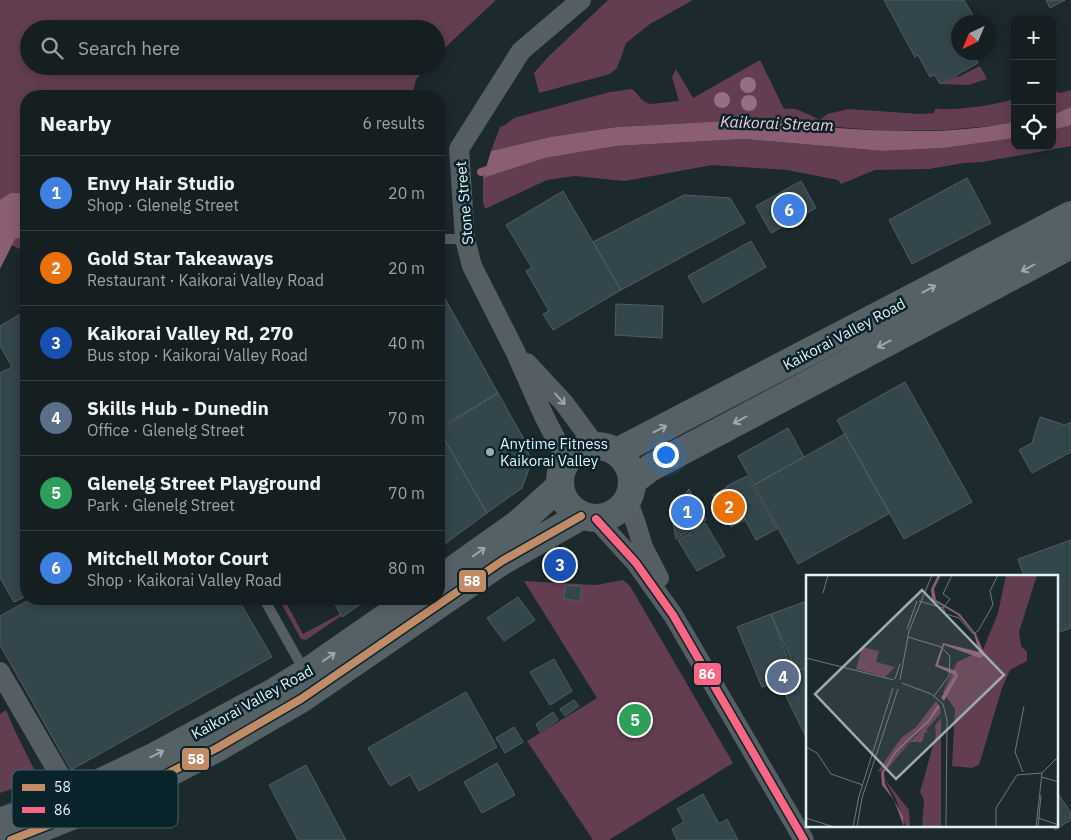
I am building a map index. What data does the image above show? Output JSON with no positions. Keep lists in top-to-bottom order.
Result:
{
  "streets": {
    "main road": ["Kaikorai Valley Road"],
    "street": ["Stone Street"]
  },
  "crossings": [
    ["Stone Street", "Kaikorai Valley Road"]
  ],
  "water": ["Kaikorai Stream"],
  "places": ["Anytime Fitness Kaikorai Valley"],
  "lines": ["transit line 58", "transit line 86"],
  "legend": ["58", "86"],
  "north": "bottom left",
  "page": {
    "map_buttons": ["+", "−"],
    "search": "Search here",
    "heading": ["Nearby", "6 results"],
    "list": [
      {
        "mark": "1",
        "name": "Envy Hair Studio",
        "note": "Shop · Glenelg Street",
        "value": "20 m"
      },
      {
        "mark": "2",
        "name": "Gold Star Takeaways",
        "note": "Restaurant · Kaikorai Valley Road",
        "value": "20 m"
      },
      {
        "mark": "3",
        "name": "Kaikorai Valley Rd, 270",
        "note": "Bus stop · Kaikorai Valley Road",
        "value": "40 m"
      },
      {
        "mark": "4",
        "name": "Skills Hub - Dunedin",
        "note": "Office · Glenelg Street",
        "value": "70 m"
      },
      {
        "mark": "5",
        "name": "Glenelg Street Playground",
        "note": "Park · Glenelg Street",
        "value": "70 m"
      },
      {
        "mark": "6",
        "name": "Mitchell Motor Court",
        "note": "Shop · Kaikorai Valley Road",
        "value": "80 m"
      }
    ],
    "pins": [
      "6",
      "2",
      "1",
      "3",
      "4",
      "5"
    ]
  }
}
